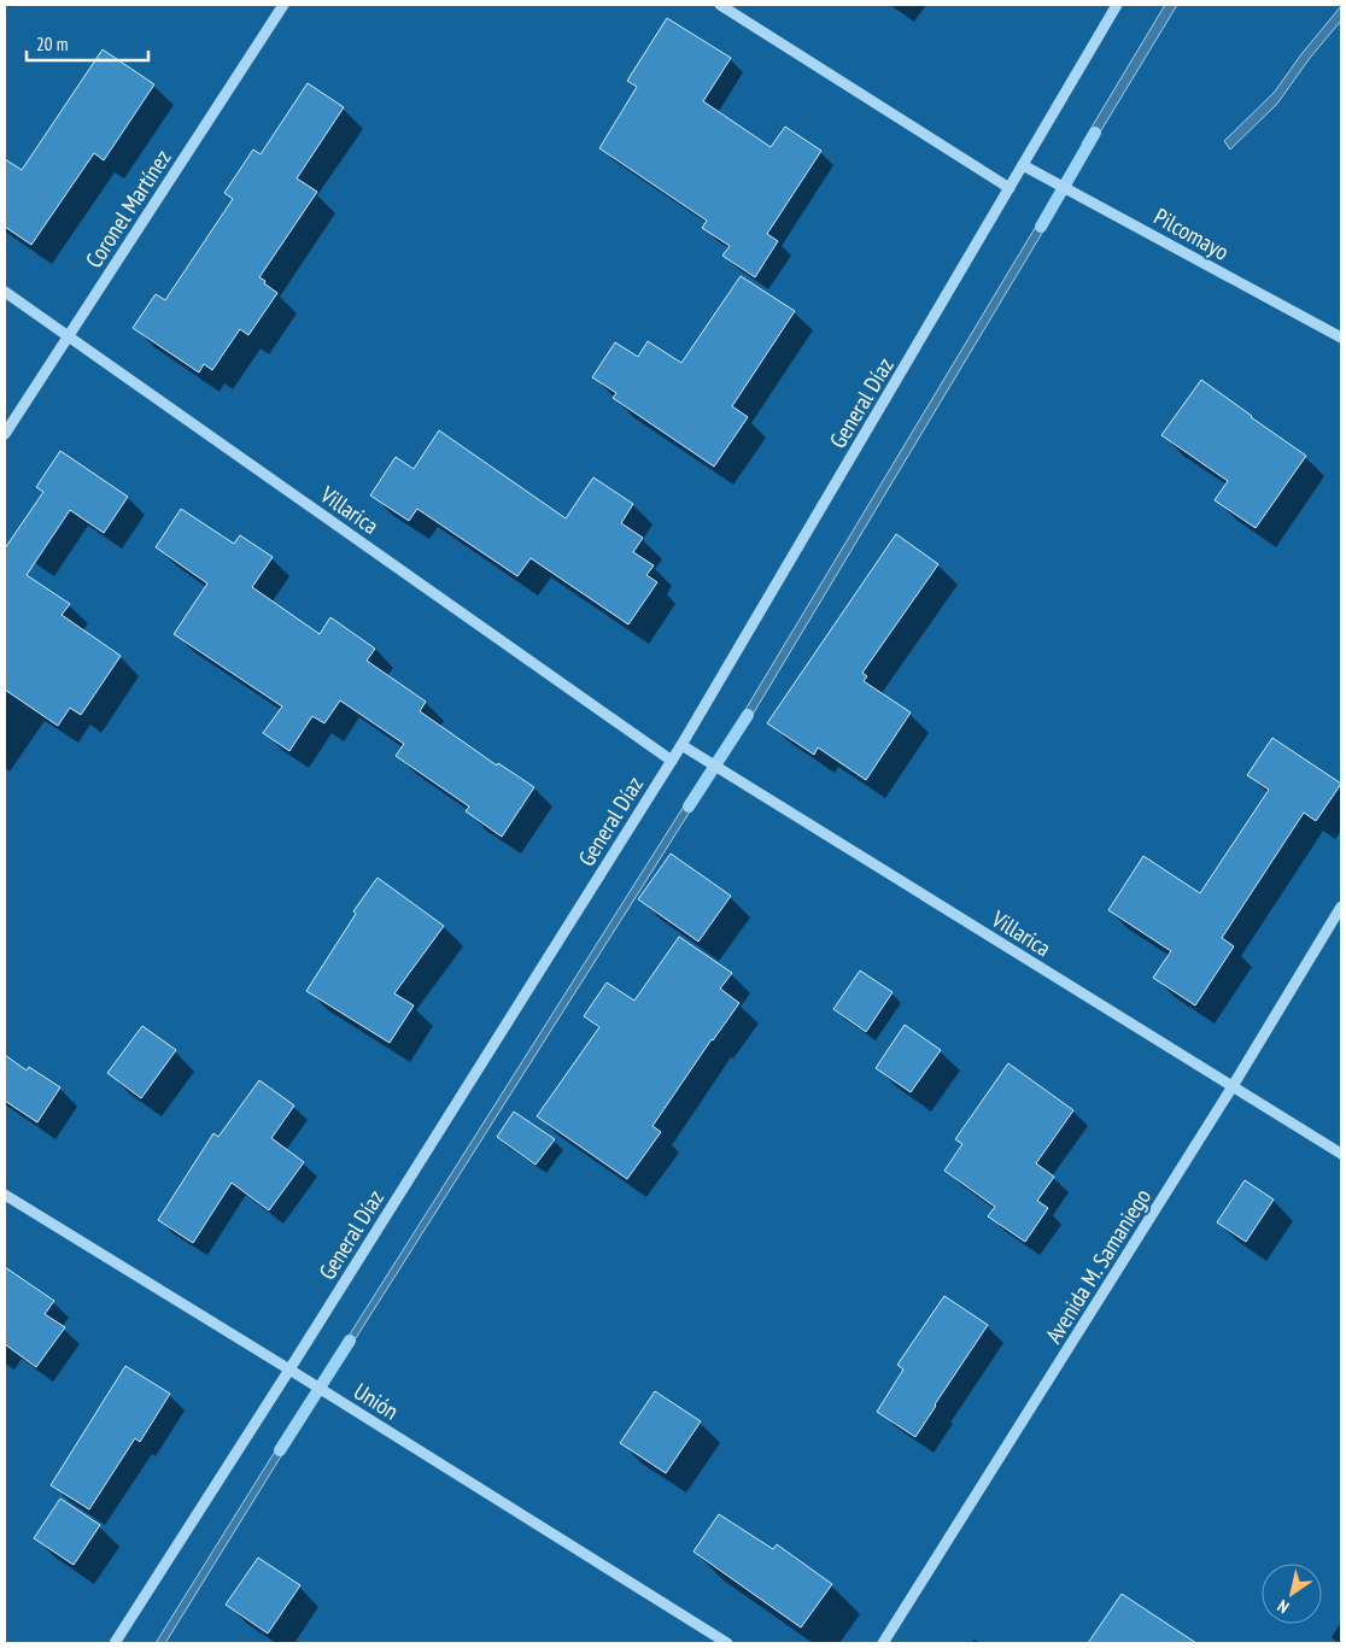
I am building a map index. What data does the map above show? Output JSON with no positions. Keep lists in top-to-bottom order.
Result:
{
  "streets": {
    "street": [
      "Coronel Martínez",
      "Pilcomayo",
      "General Díaz",
      "Villarica",
      "Avenida M. Samaniego",
      "Unión"
    ]
  },
  "crossings": [
    ["Coronel Martínez", "Villarica"],
    ["Pilcomayo", "General Díaz"],
    ["General Díaz", "Villarica"],
    ["General Díaz", "Unión"],
    ["Villarica", "Avenida M. Samaniego"]
  ],
  "scale_bar": "20 m",
  "north": "bottom left"
}
